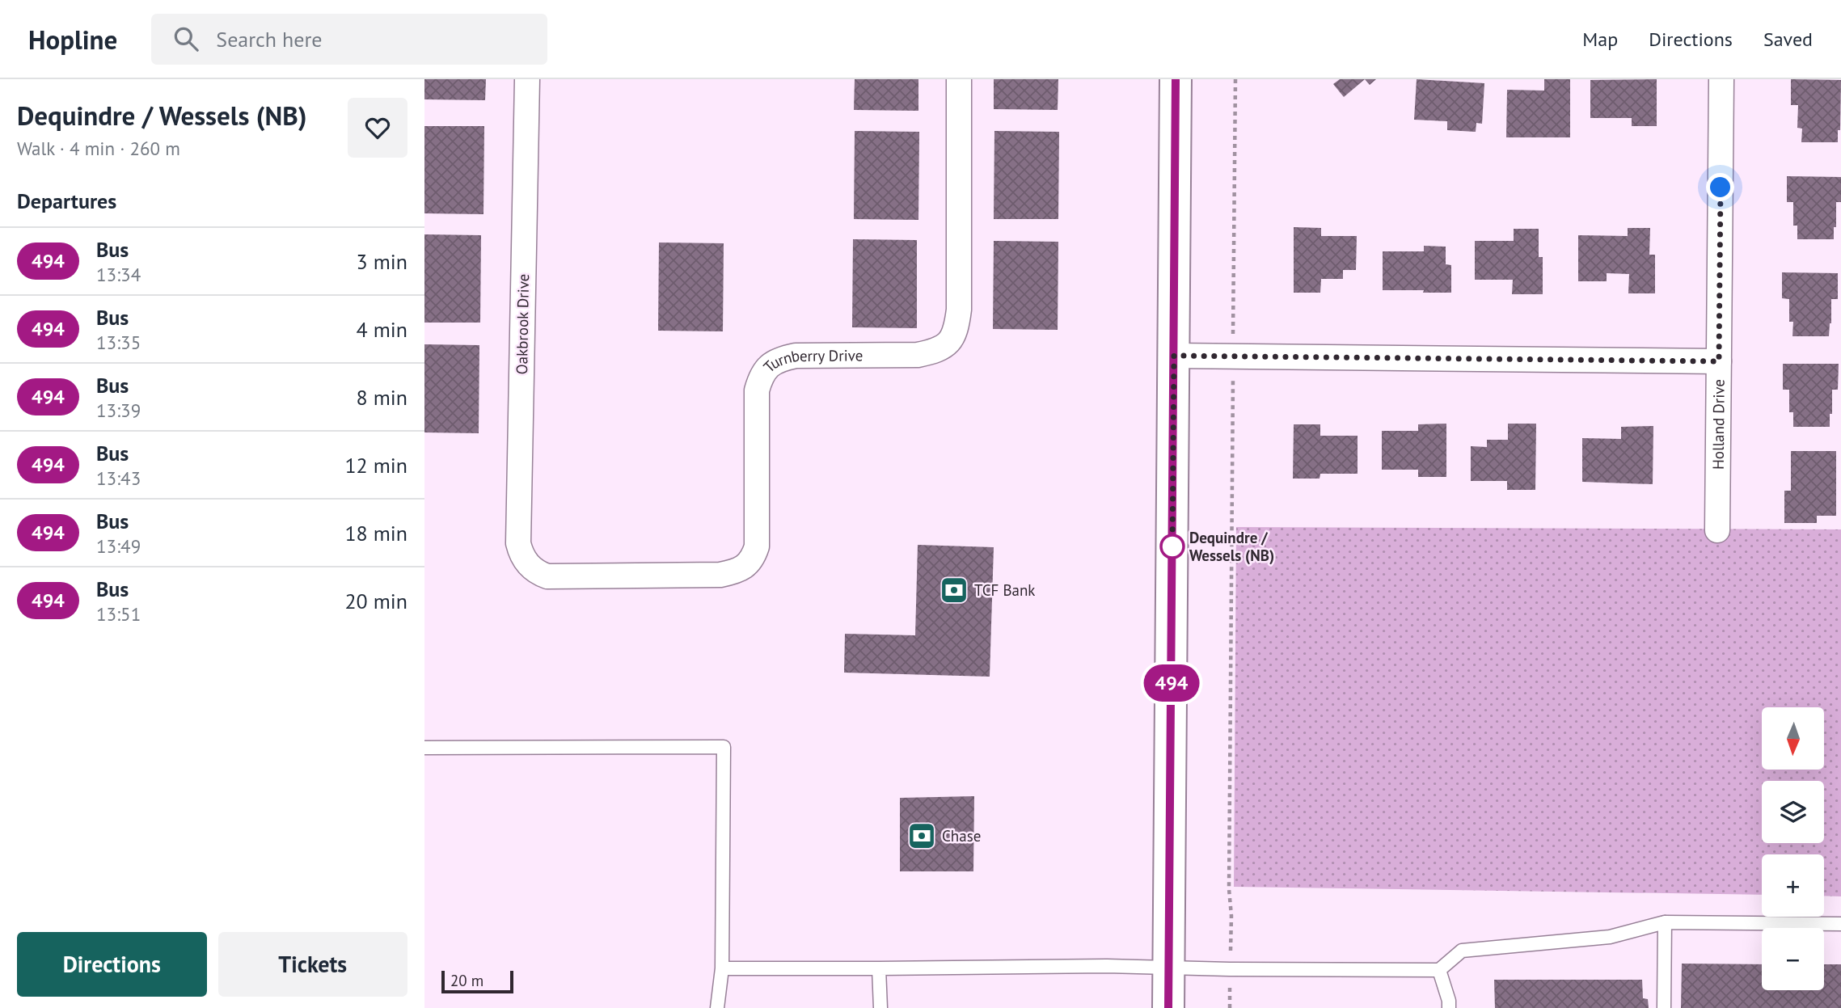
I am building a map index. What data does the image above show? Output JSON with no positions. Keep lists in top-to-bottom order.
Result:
{
  "streets": {
    "street": ["Oakbrook Drive", "Turnberry Drive", "Holland Drive"]
  },
  "crossings": [
    ["Oakbrook Drive", "Turnberry Drive"]
  ],
  "places": {
    "other": ["Dequindre / Wessels (NB)"],
    "bank": ["TCF Bank", "Chase"]
  },
  "lines": ["bus line 494"],
  "scale_bar": "20 m",
  "north": "bottom",
  "page": {
    "header": "Hopline",
    "search": "Search here",
    "nav": ["Map", "Directions", "Saved"],
    "heading": [
      ["Dequindre / Wessels (NB)", "Walk · 4 min · 260 m"],
      "Departures"
    ],
    "on_map": "494",
    "list": [
      {
        "mark": "494",
        "name": "Bus",
        "note": "13:34",
        "value": "3 min"
      },
      {
        "mark": "494",
        "name": "Bus",
        "note": "13:35",
        "value": "4 min"
      },
      {
        "mark": "494",
        "name": "Bus",
        "note": "13:39",
        "value": "8 min"
      },
      {
        "mark": "494",
        "name": "Bus",
        "note": "13:43",
        "value": "12 min"
      },
      {
        "mark": "494",
        "name": "Bus",
        "note": "13:49",
        "value": "18 min"
      },
      {
        "mark": "494",
        "name": "Bus",
        "note": "13:51",
        "value": "20 min"
      }
    ],
    "map_buttons": ["+", "−"],
    "buttons": ["Directions", "Tickets"],
    "scale": "20 m"
  }
}
